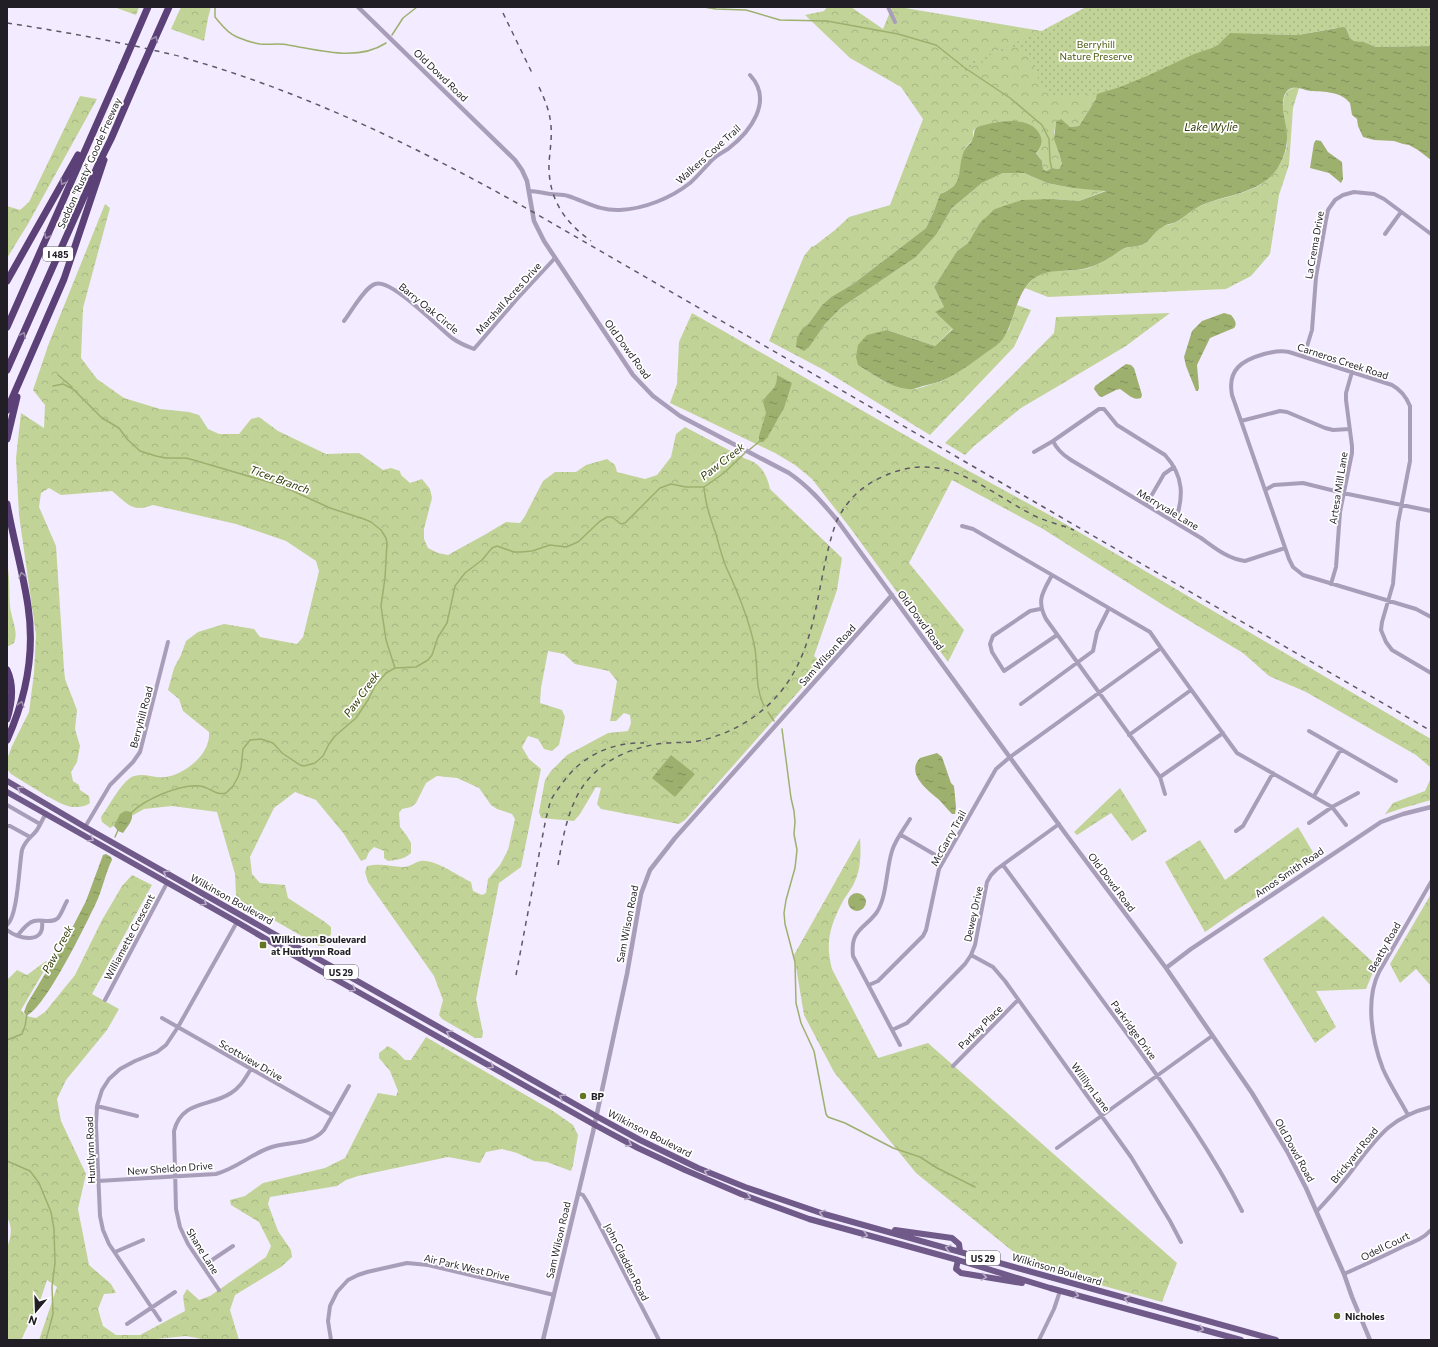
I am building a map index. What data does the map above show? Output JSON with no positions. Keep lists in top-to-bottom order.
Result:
{
  "streets": {
    "highway": ["Seddon \"Rusty\" Goode Freeway", "I 485"],
    "main road": ["Wilkinson Boulevard", "US 29"],
    "street": [
      "Old Dowd Road",
      "Walkers Cove Trail",
      "La Crema Drive",
      "Marshall Acres Drive",
      "Barry Oak Circle",
      "Carneros Creek Road",
      "Artesa Mill Lane",
      "Merryvale Lane",
      "Sam Wilson Road",
      "Berryhill Road",
      "McGarry Trail",
      "Amos Smith Road",
      "Dewey Drive",
      "Williamette Crescent",
      "Beatty Road",
      "Parkay Place",
      "Parkridge Drive",
      "Scottview Drive",
      "Willilyn Lane",
      "Huntlynn Road",
      "Brickyard Road",
      "New Sheldon Drive",
      "Odell Court",
      "Shane Lane",
      "John Gladden Road",
      "Air Park West Drive"
    ]
  },
  "crossings": [
    ["Old Dowd Road", "Walkers Cove Trail"],
    ["Old Dowd Road", "Marshall Acres Drive"],
    ["Old Dowd Road", "Sam Wilson Road"],
    ["Old Dowd Road", "McGarry Trail"],
    ["Old Dowd Road", "Amos Smith Road"],
    ["Old Dowd Road", "Dewey Drive"],
    ["Old Dowd Road", "Brickyard Road"],
    ["Old Dowd Road", "Odell Court"],
    ["La Crema Drive", "Carneros Creek Road"],
    ["Marshall Acres Drive", "Barry Oak Circle"],
    ["Carneros Creek Road", "Artesa Mill Lane"],
    ["Carneros Creek Road", "Merryvale Lane"],
    ["Sam Wilson Road", "Wilkinson Boulevard"],
    ["Sam Wilson Road", "John Gladden Road"],
    ["Sam Wilson Road", "Air Park West Drive"],
    ["Berryhill Road", "Wilkinson Boulevard"],
    ["Wilkinson Boulevard", "Williamette Crescent"],
    ["Wilkinson Boulevard", "Huntlynn Road"],
    ["Dewey Drive", "Parkridge Drive"],
    ["Dewey Drive", "Willilyn Lane"],
    ["Beatty Road", "Brickyard Road"],
    ["Parkay Place", "Willilyn Lane"],
    ["Scottview Drive", "Huntlynn Road"],
    ["Scottview Drive", "New Sheldon Drive"],
    ["Scottview Drive", "Shane Lane"],
    ["Huntlynn Road", "New Sheldon Drive"],
    ["New Sheldon Drive", "Shane Lane"]
  ],
  "water": ["Lake Wylie", "Paw Creek", "Ticer Branch"],
  "parks": ["Berryhill Nature Preserve"],
  "places": {
    "transit": ["Wilkinson Boulevard at Huntlynn Road"],
    "other": ["BP", "Nicholes"]
  },
  "north": "bottom"
}
